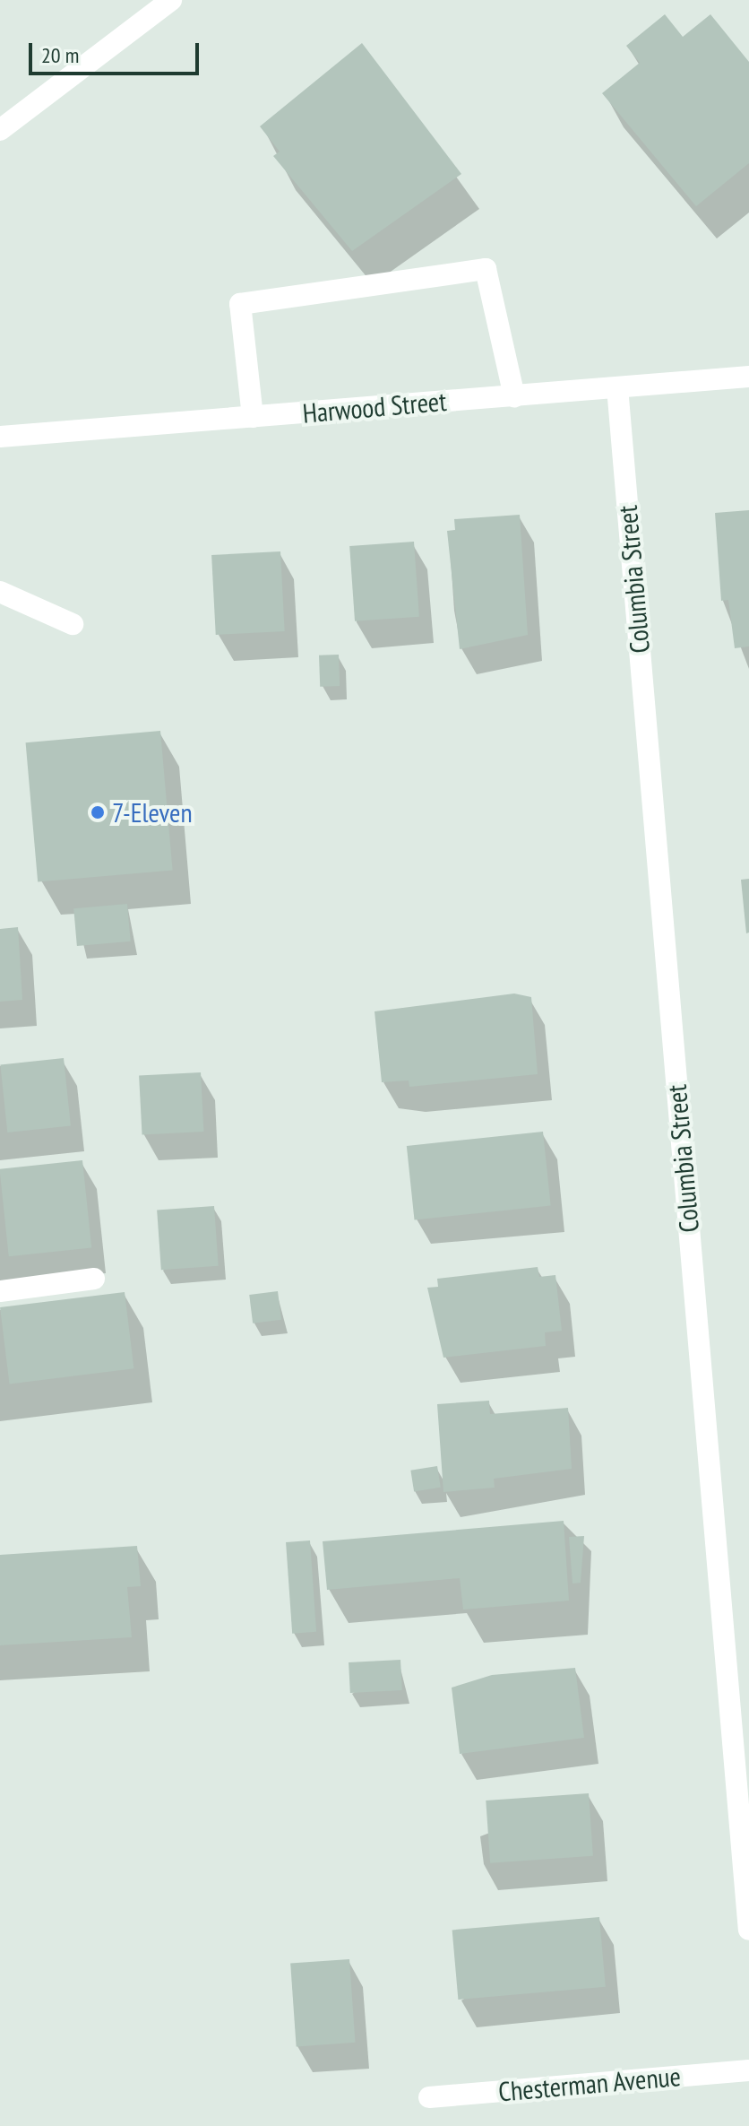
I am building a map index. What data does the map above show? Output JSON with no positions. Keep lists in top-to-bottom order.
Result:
{
  "streets": {
    "street": ["Harwood Street", "Columbia Street", "Chesterman Avenue"]
  },
  "crossings": [
    ["Harwood Street", "Columbia Street"]
  ],
  "places": ["7-Eleven"],
  "scale_bar": "20 m"
}
